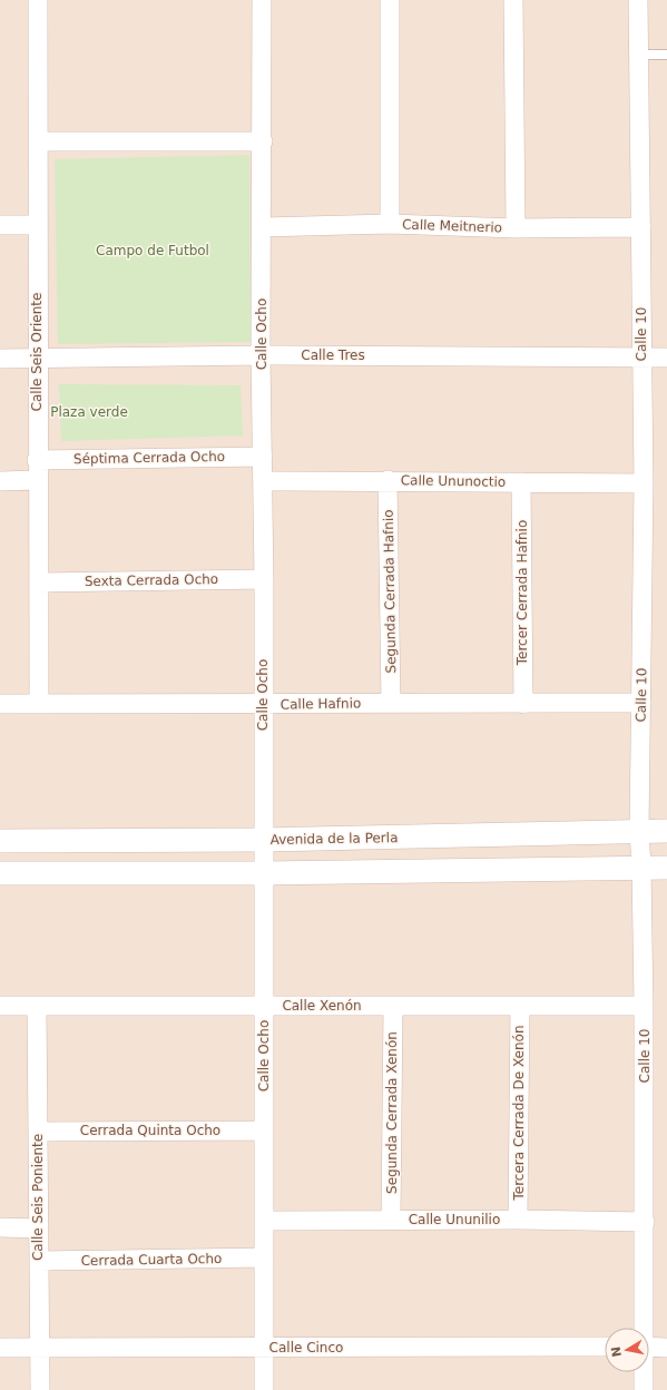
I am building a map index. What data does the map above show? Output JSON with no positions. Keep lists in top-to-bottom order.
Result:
{
  "streets": {
    "street": [
      "Calle Meitnerio",
      "Calle Ocho",
      "Calle 10",
      "Calle Seis Oriente",
      "Calle Tres",
      "Séptima Cerrada Ocho",
      "Calle Ununoctio",
      "Sexta Cerrada Ocho",
      "Segunda Cerrada Hafnio",
      "Tercer Cerrada Hafnio",
      "Calle Hafnio",
      "Avenida de la Perla",
      "Calle Xenón",
      "Segunda Cerrada Xenón",
      "Tercera Cerrada De Xenón",
      "Cerrada Quinta Ocho",
      "Calle Seis Poniente",
      "Calle Ununilio",
      "Cerrada Cuarta Ocho",
      "Calle Cinco"
    ]
  },
  "crossings": [
    ["Calle Meitnerio", "Calle Ocho"],
    ["Calle Meitnerio", "Calle 10"],
    ["Calle Ocho", "Calle Tres"],
    ["Calle Ocho", "Séptima Cerrada Ocho"],
    ["Calle Ocho", "Calle Ununoctio"],
    ["Calle Ocho", "Sexta Cerrada Ocho"],
    ["Calle Ocho", "Calle Hafnio"],
    ["Calle Ocho", "Avenida de la Perla"],
    ["Calle Ocho", "Calle Xenón"],
    ["Calle Ocho", "Cerrada Quinta Ocho"],
    ["Calle Ocho", "Calle Ununilio"],
    ["Calle Ocho", "Cerrada Cuarta Ocho"],
    ["Calle Ocho", "Calle Cinco"],
    ["Calle 10", "Calle Tres"],
    ["Calle 10", "Calle Ununoctio"],
    ["Calle 10", "Calle Hafnio"],
    ["Calle 10", "Avenida de la Perla"],
    ["Calle 10", "Calle Xenón"],
    ["Calle 10", "Calle Ununilio"],
    ["Calle Seis Oriente", "Calle Tres"],
    ["Calle Seis Oriente", "Séptima Cerrada Ocho"],
    ["Calle Seis Oriente", "Sexta Cerrada Ocho"],
    ["Calle Seis Oriente", "Calle Hafnio"],
    ["Calle Ununoctio", "Segunda Cerrada Hafnio"],
    ["Calle Ununoctio", "Tercer Cerrada Hafnio"],
    ["Segunda Cerrada Hafnio", "Calle Hafnio"],
    ["Tercer Cerrada Hafnio", "Calle Hafnio"],
    ["Calle Xenón", "Segunda Cerrada Xenón"],
    ["Calle Xenón", "Tercera Cerrada De Xenón"],
    ["Calle Xenón", "Calle Seis Poniente"],
    ["Segunda Cerrada Xenón", "Calle Ununilio"],
    ["Tercera Cerrada De Xenón", "Calle Ununilio"],
    ["Cerrada Quinta Ocho", "Calle Seis Poniente"],
    ["Calle Seis Poniente", "Cerrada Cuarta Ocho"],
    ["Calle Seis Poniente", "Calle Cinco"]
  ],
  "parks": ["Campo de Futbol", "Plaza verde"],
  "north": "left"
}
